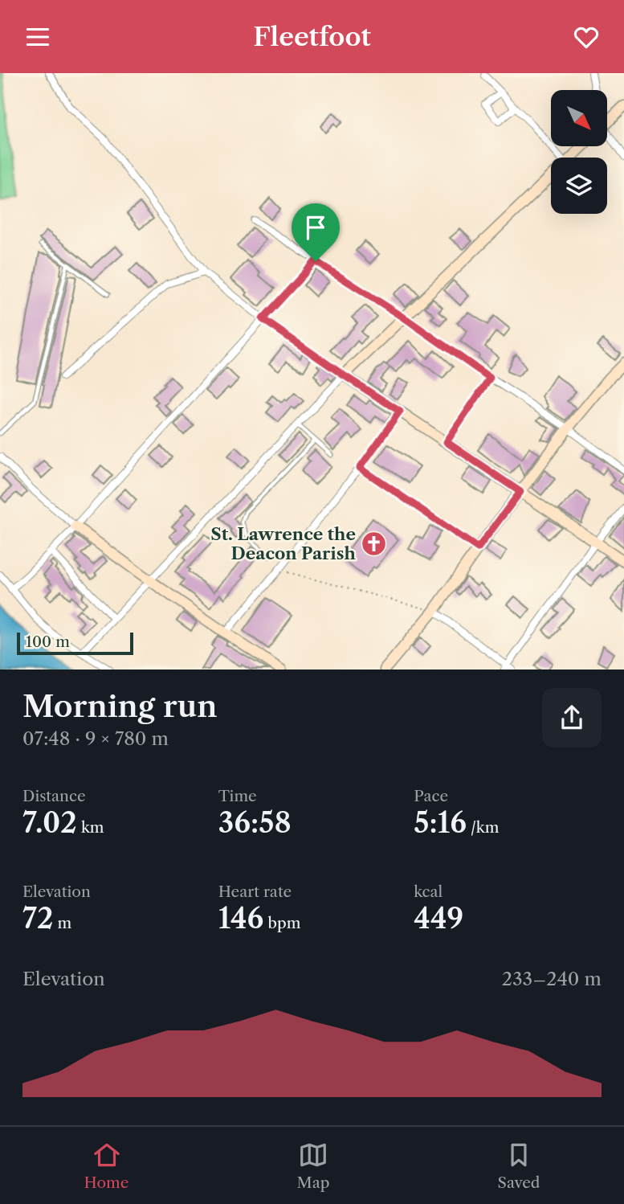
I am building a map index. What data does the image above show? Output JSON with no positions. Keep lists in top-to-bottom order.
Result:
{
  "places": {
    "church": ["St. Lawrence the Deacon Parish"]
  },
  "scale_bar": "100 m",
  "north": "bottom right",
  "page": {
    "header": "Fleetfoot",
    "scale": "100 m",
    "heading": ["Morning run", "07:48 · 9 × 780 m"],
    "stats": [
      ["Distance", "7.02 km"],
      ["Time", "36:58"],
      ["Pace", "5:16 /km"],
      ["Elevation", "72 m"],
      ["Heart rate", "146 bpm"],
      ["kcal", "449"]
    ],
    "chart": ["Elevation", "233–240 m"],
    "tabs": ["Home", "Map", "Saved"]
  }
}
